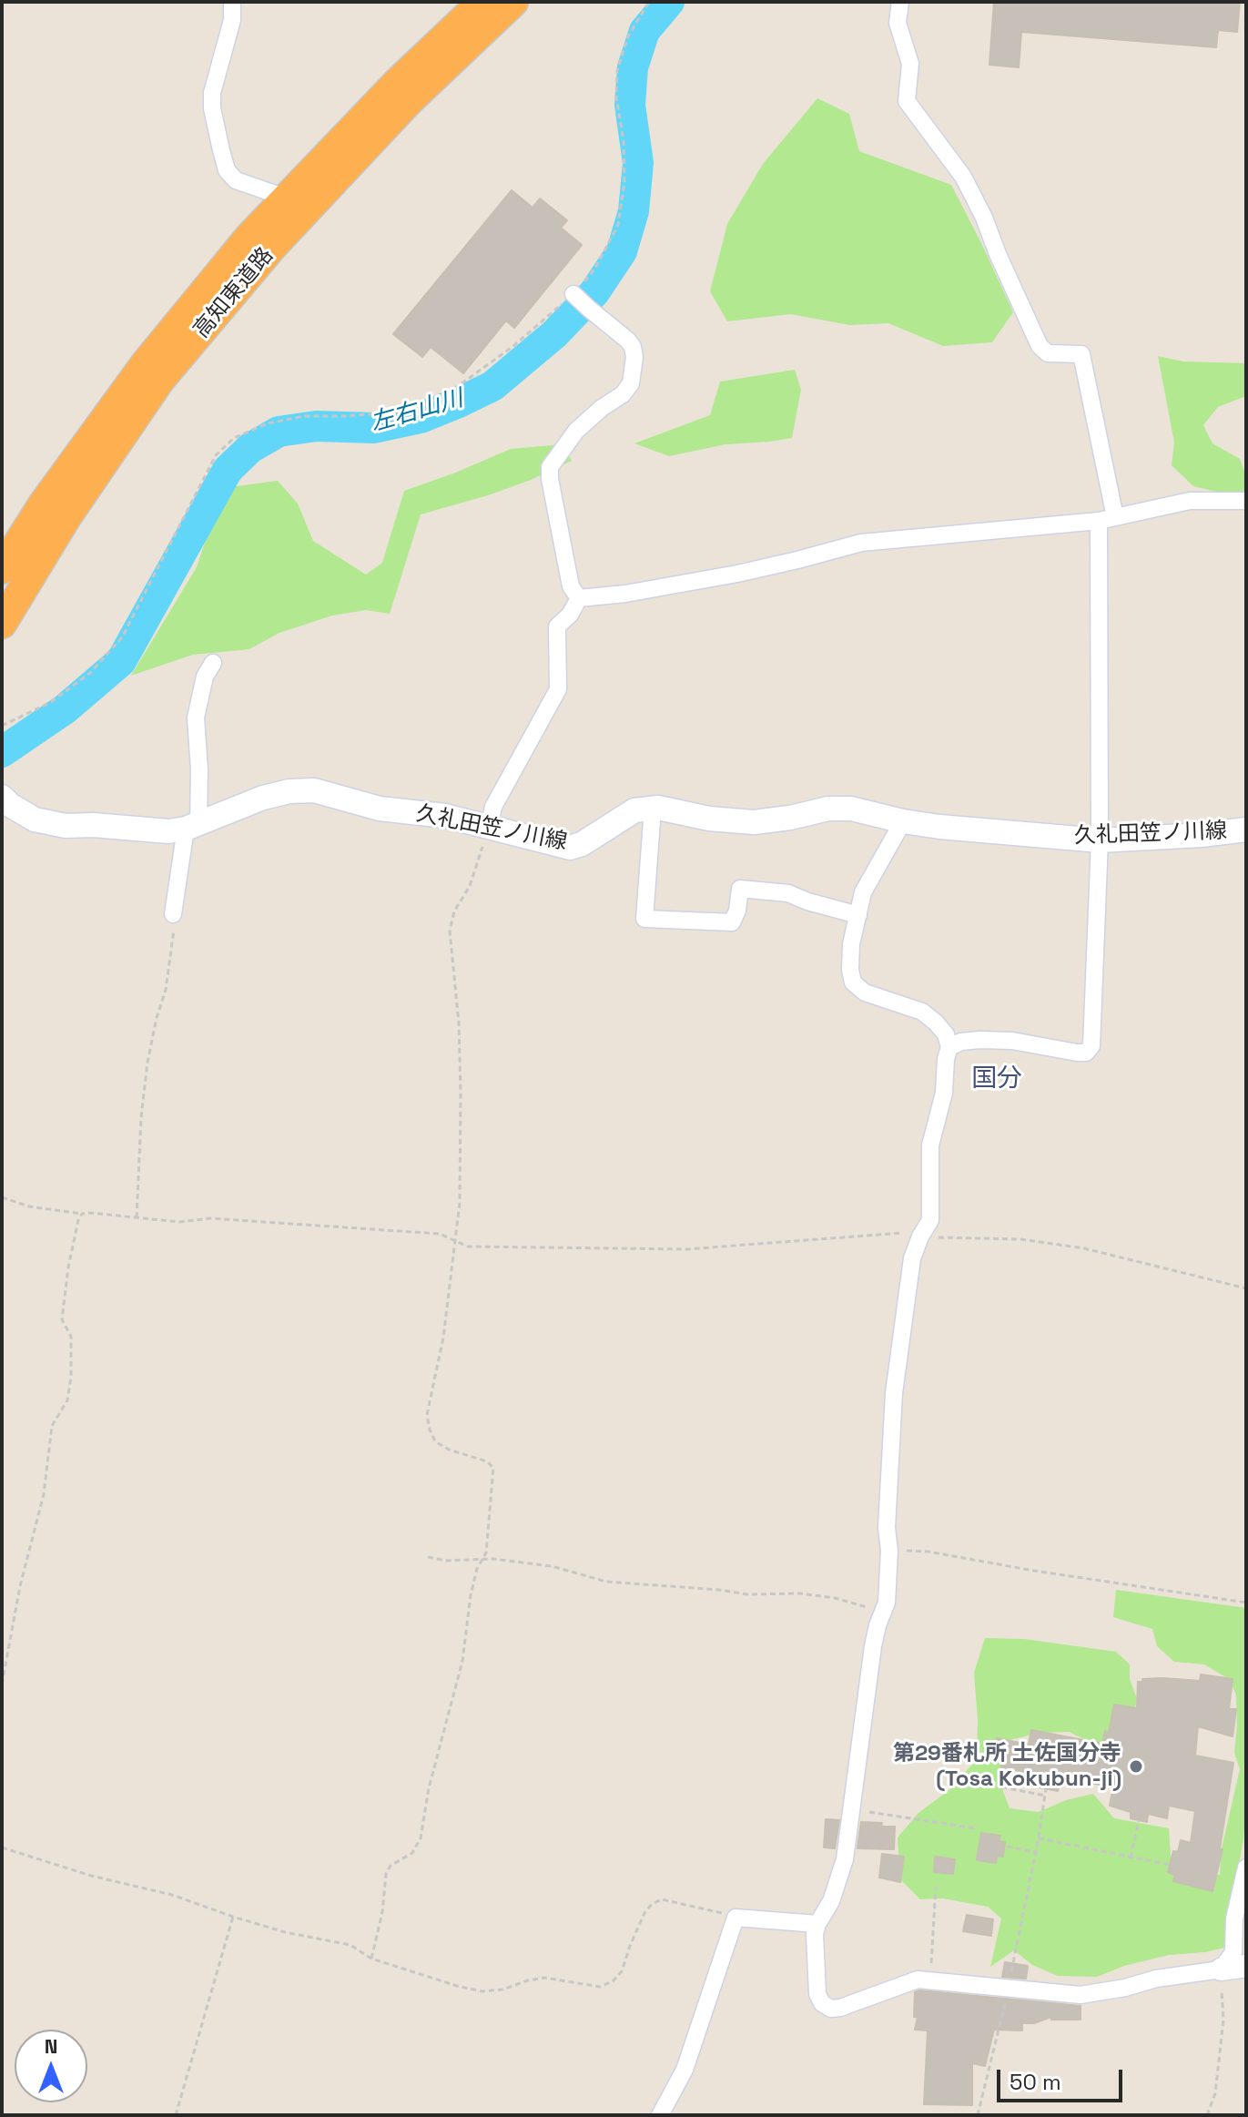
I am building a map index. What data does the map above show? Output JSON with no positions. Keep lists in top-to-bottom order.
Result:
{
  "streets": {
    "highway": ["高知東道路"],
    "main road": ["久礼田笠ノ川線"]
  },
  "districts": ["国分"],
  "water": ["左右山川"],
  "places": ["第29番札所 土佐国分寺 (Tosa Kokubun-ji)"],
  "scale_bar": "50 m",
  "north": "top"
}
